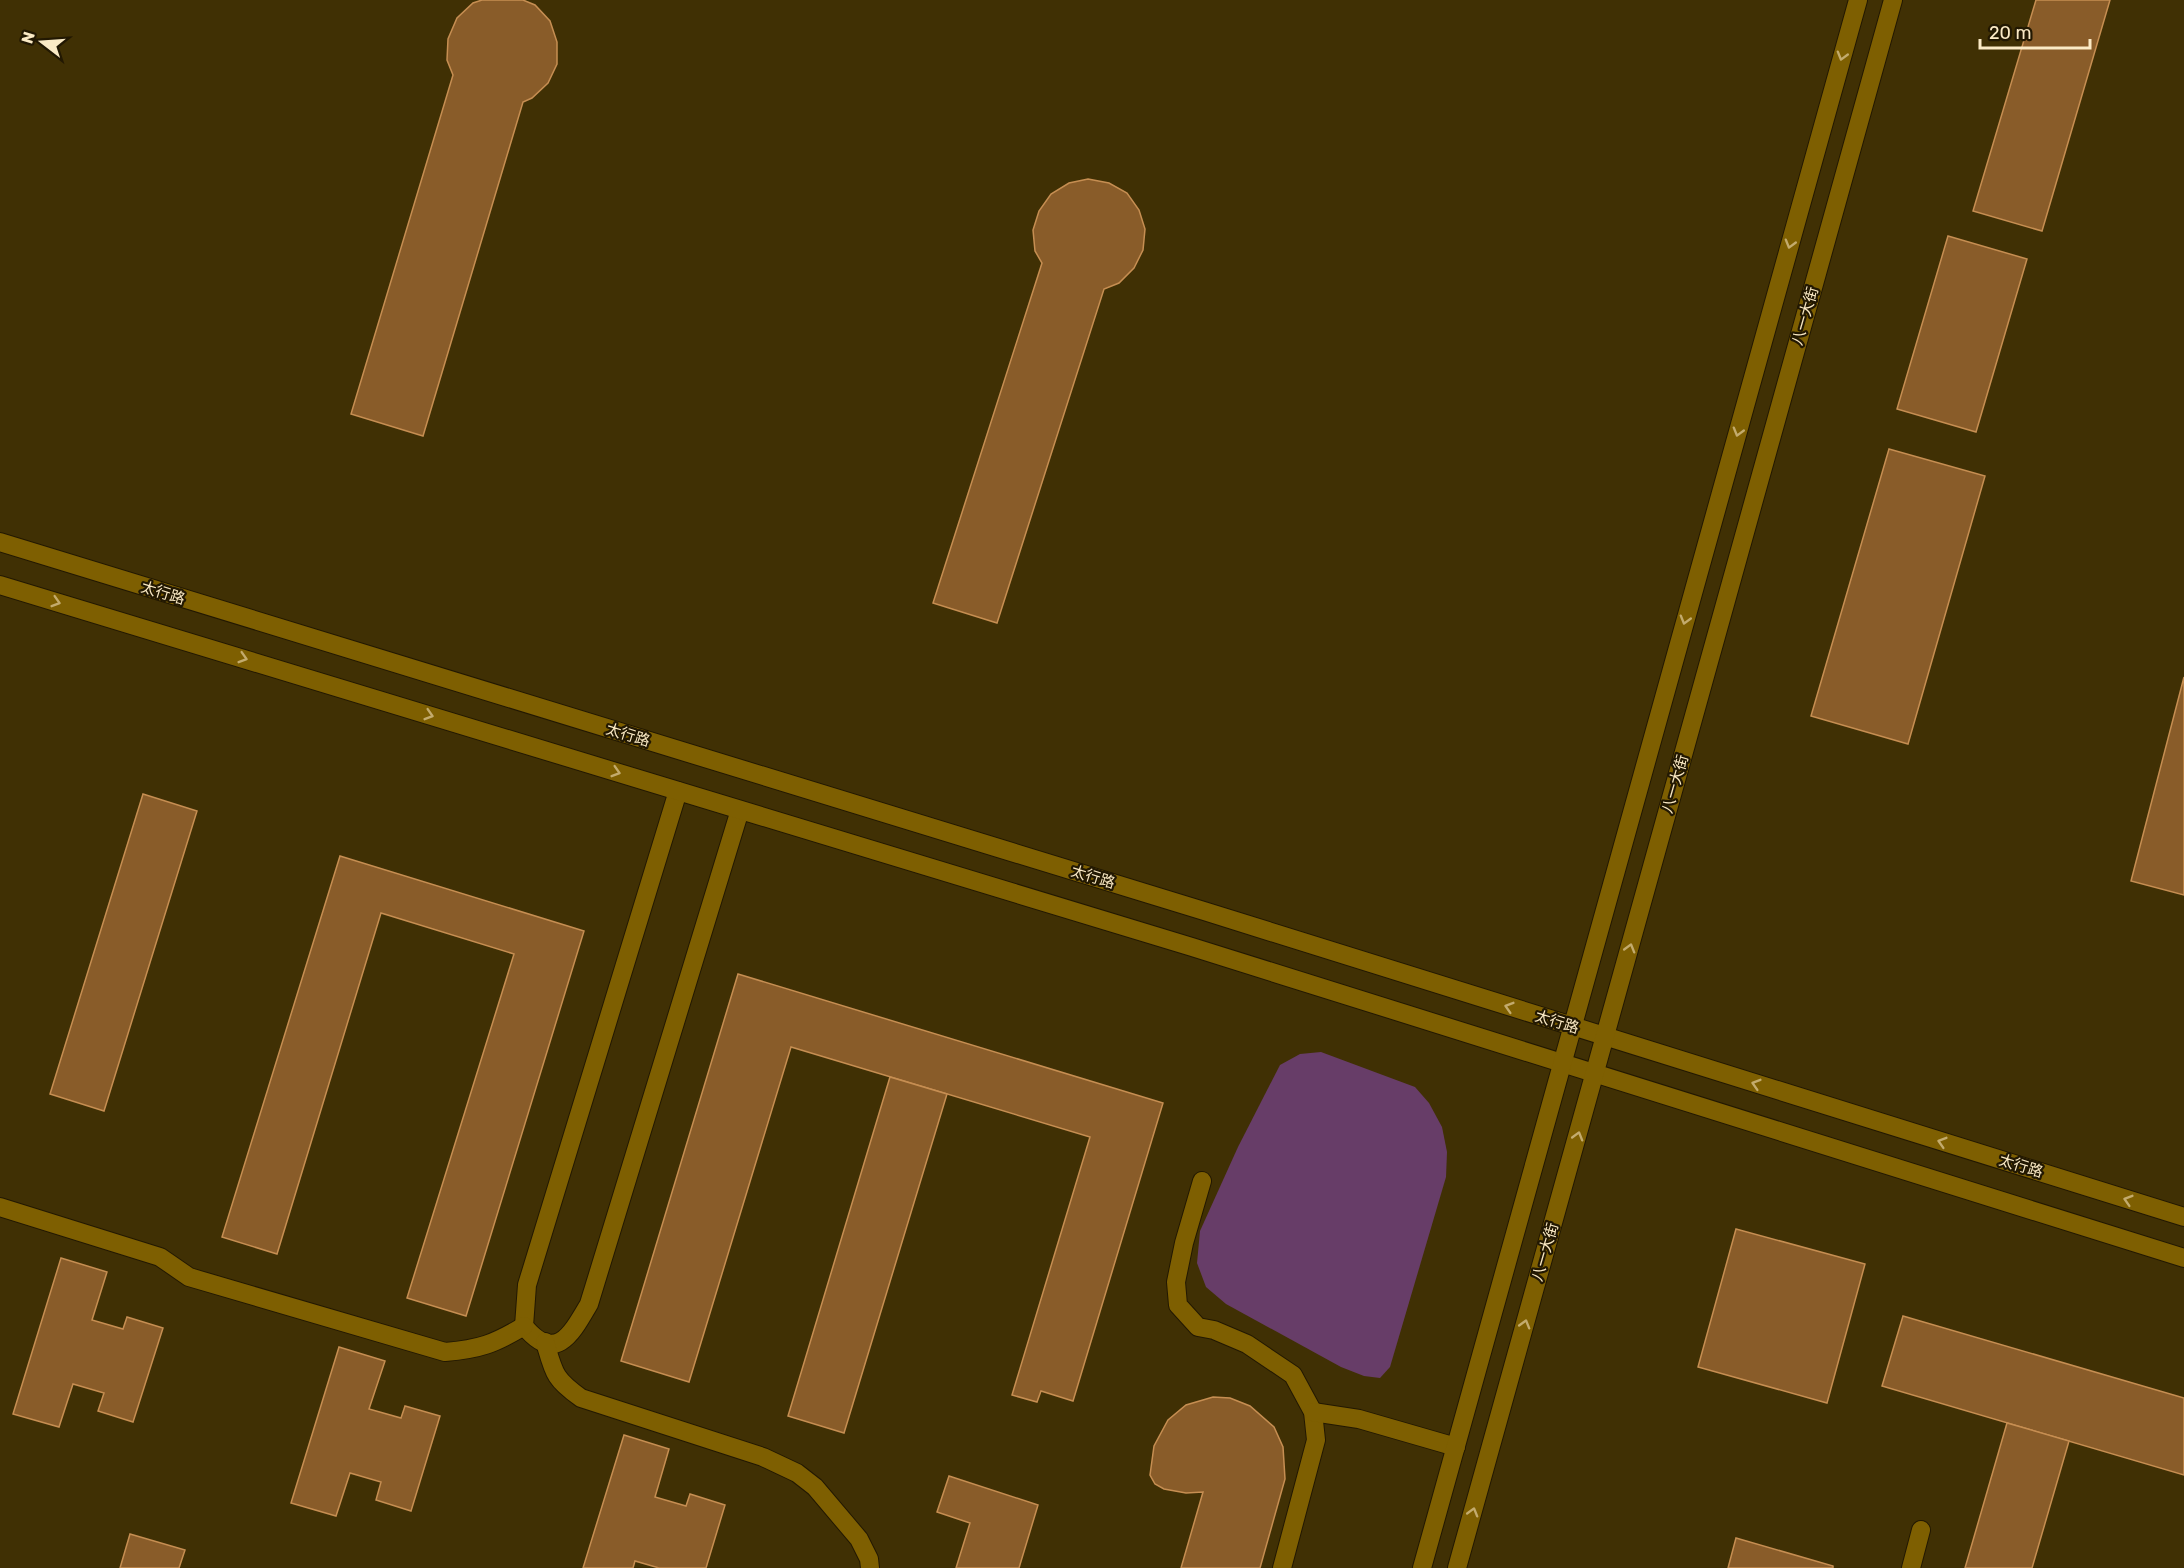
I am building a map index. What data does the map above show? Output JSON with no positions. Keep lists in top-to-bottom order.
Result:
{
  "streets": {
    "street": ["八一大街", "太行路"]
  },
  "crossings": [
    ["八一大街", "太行路"]
  ],
  "scale_bar": "20 m",
  "north": "left"
}
